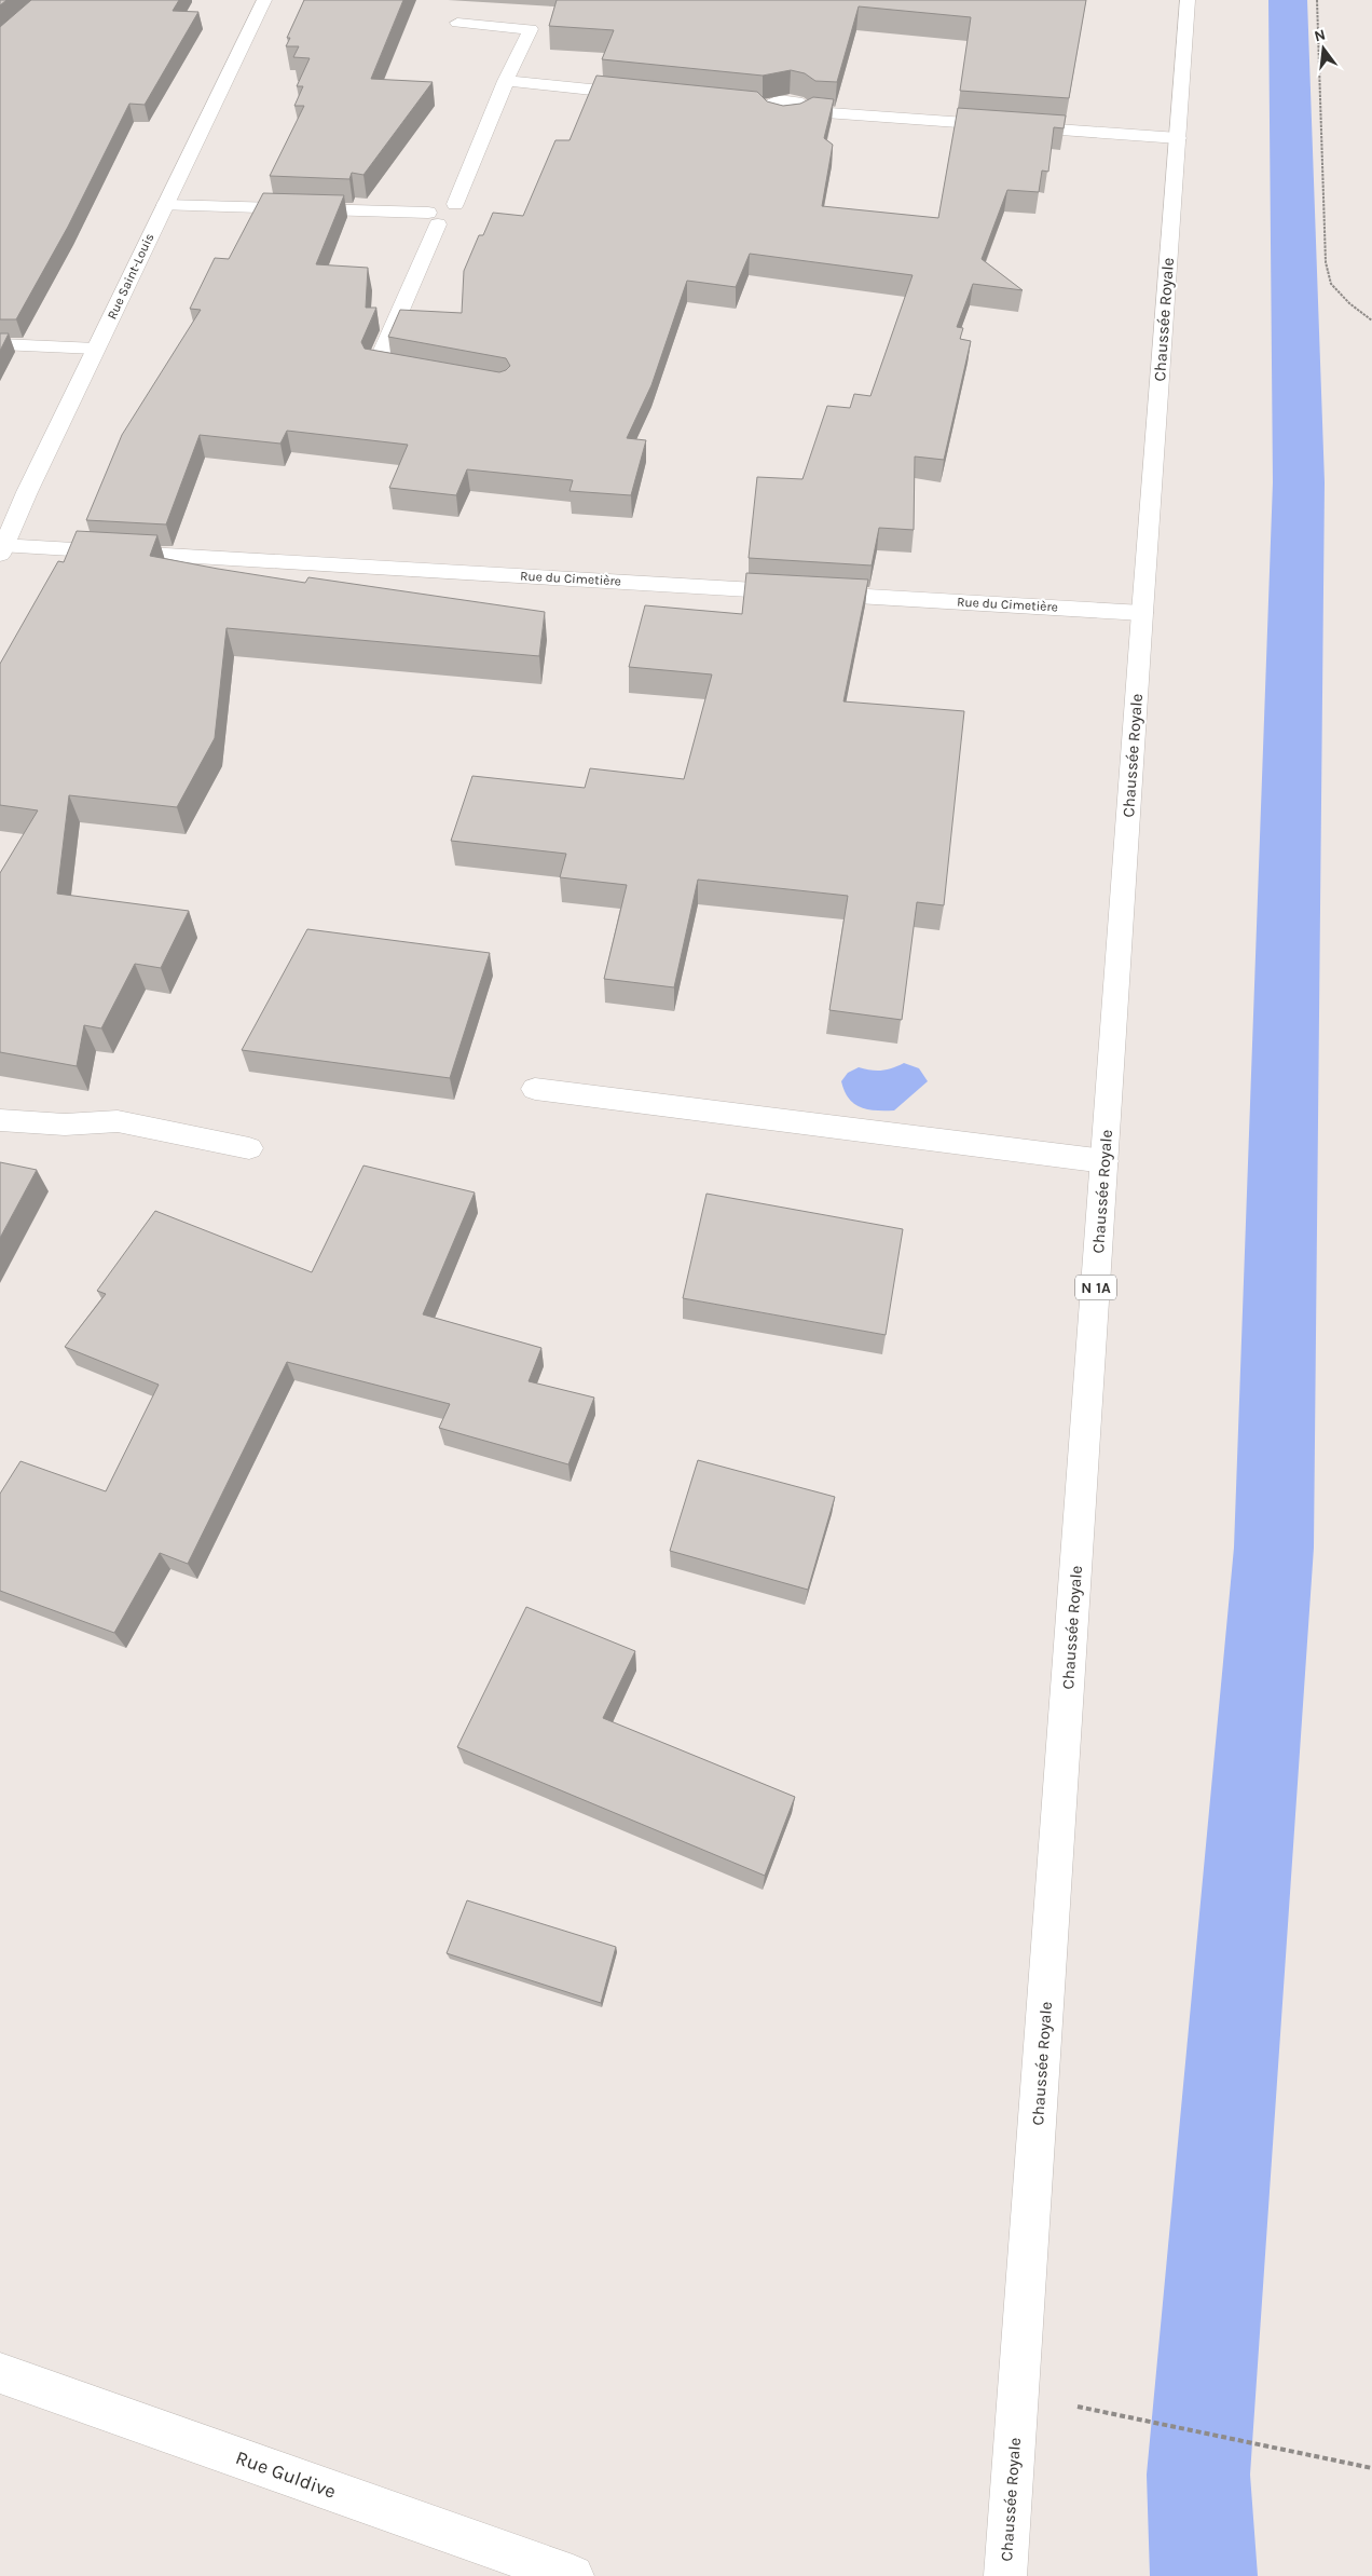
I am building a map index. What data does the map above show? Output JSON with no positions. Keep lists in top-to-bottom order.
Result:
{
  "streets": {
    "street": [
      "Rue Saint-Louis",
      "Chaussée Royale",
      "Rue du Cimetière",
      "N 1A",
      "Rue Guldive"
    ]
  },
  "crossings": [
    ["Rue Saint-Louis", "Rue du Cimetière"],
    ["Chaussée Royale", "Rue du Cimetière"]
  ],
  "north": "top"
}
